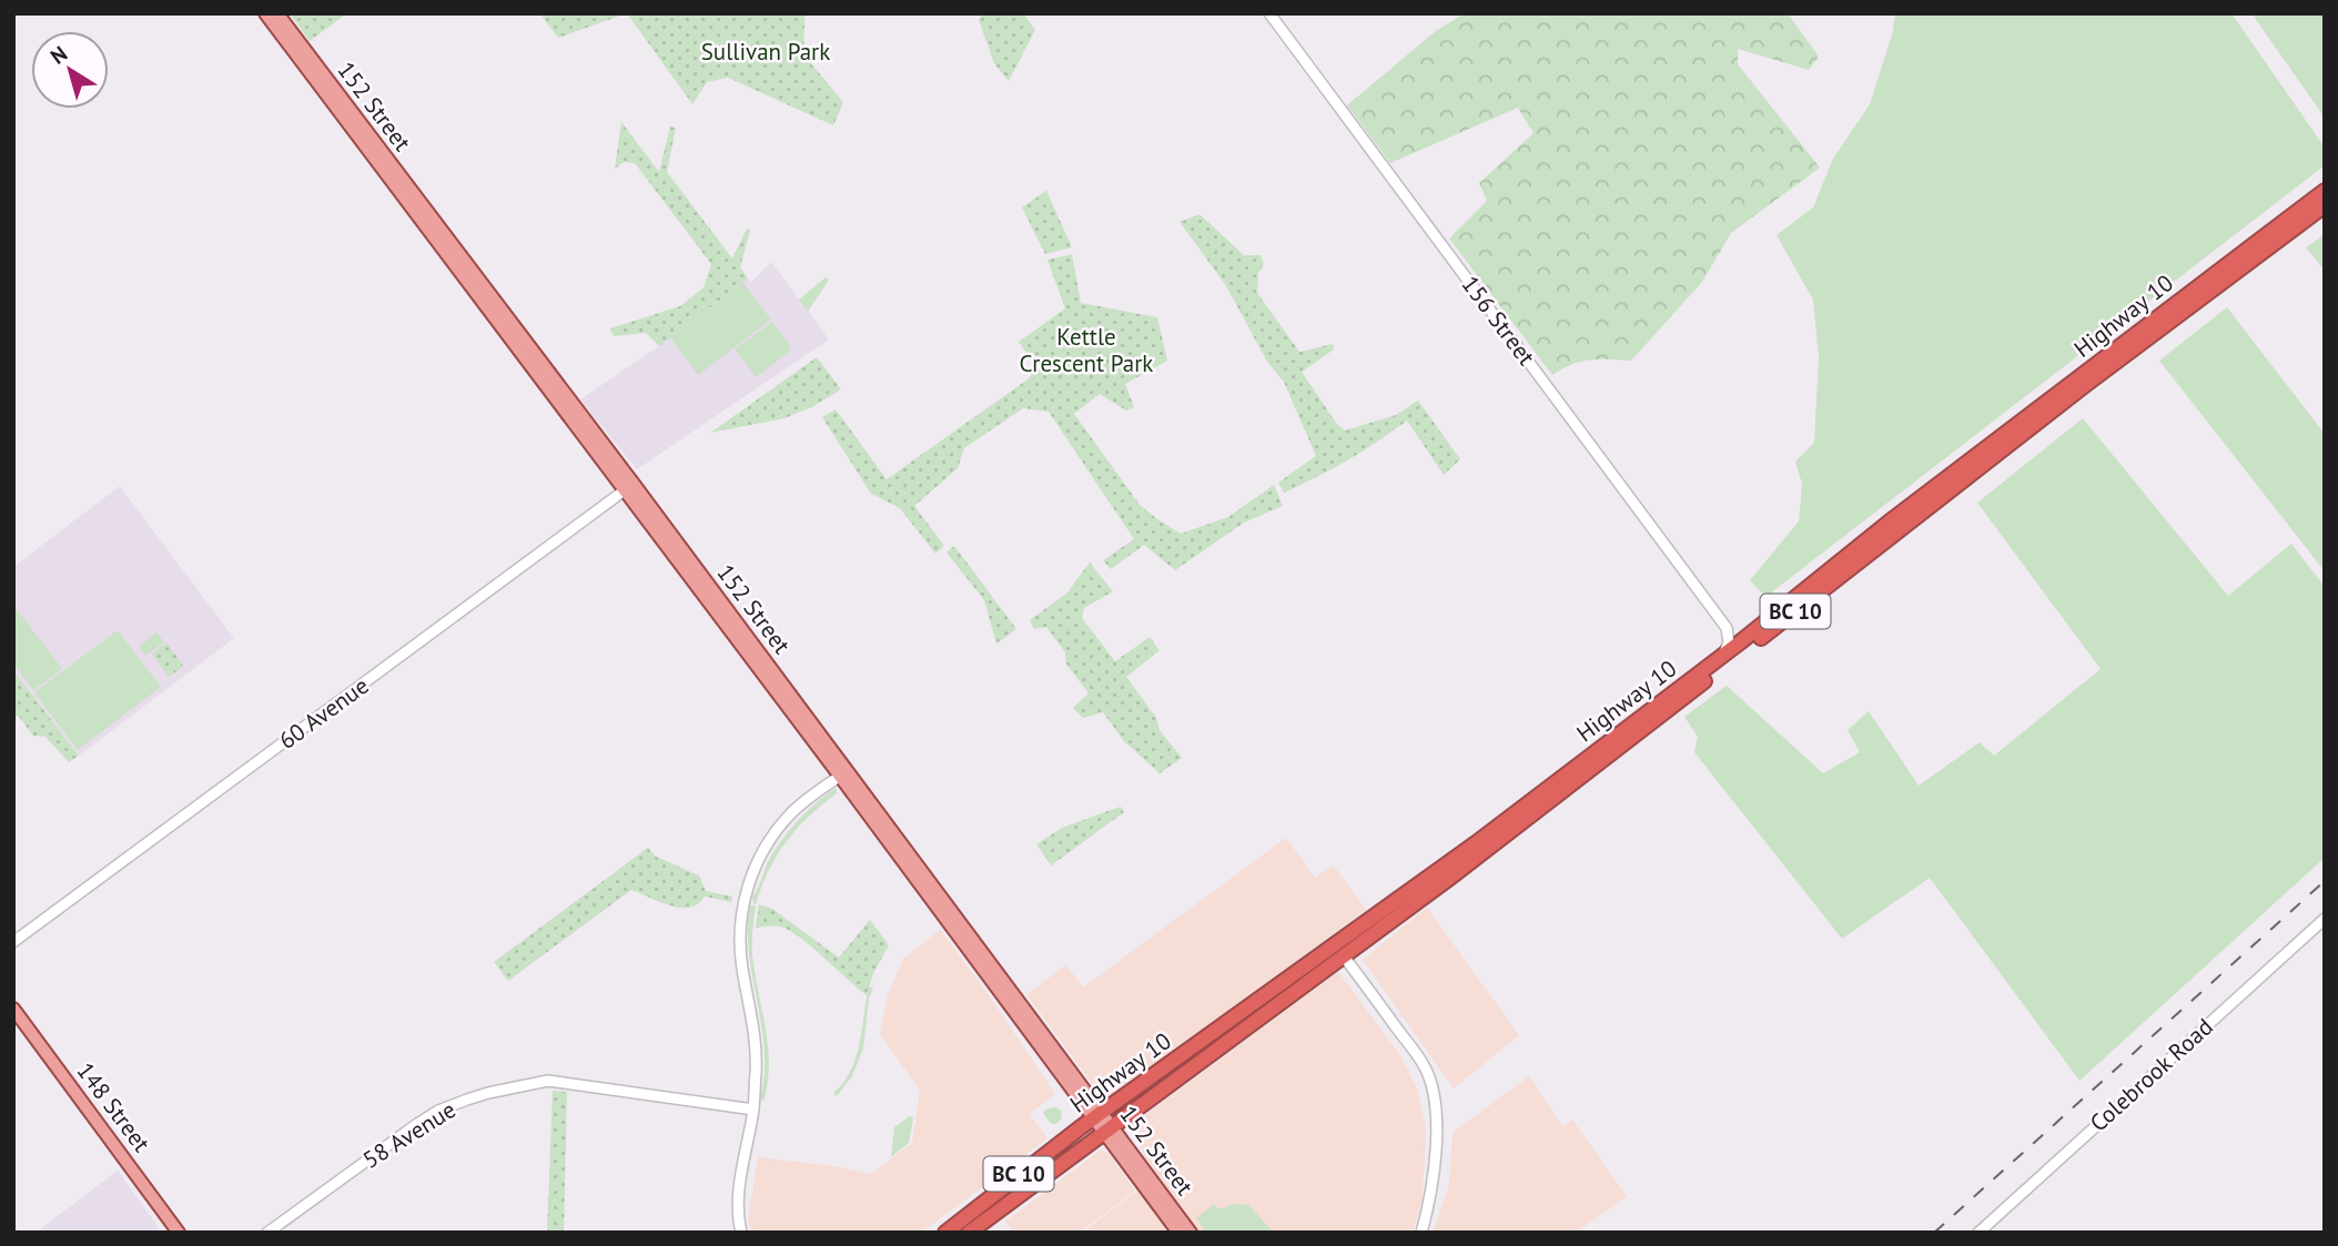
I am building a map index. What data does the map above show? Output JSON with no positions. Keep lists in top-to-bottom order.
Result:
{
  "streets": {
    "highway": ["Highway 10", "BC 10"],
    "main road": ["152 Street", "148 Street"],
    "street": [
      "156 Street",
      "60 Avenue",
      "Colebrook Road",
      "58 Avenue"
    ]
  },
  "crossings": [
    ["152 Street", "Highway 10"],
    ["152 Street", "60 Avenue"]
  ],
  "parks": ["Sullivan Park", "Kettle Crescent Park"],
  "north": "top left"
}
